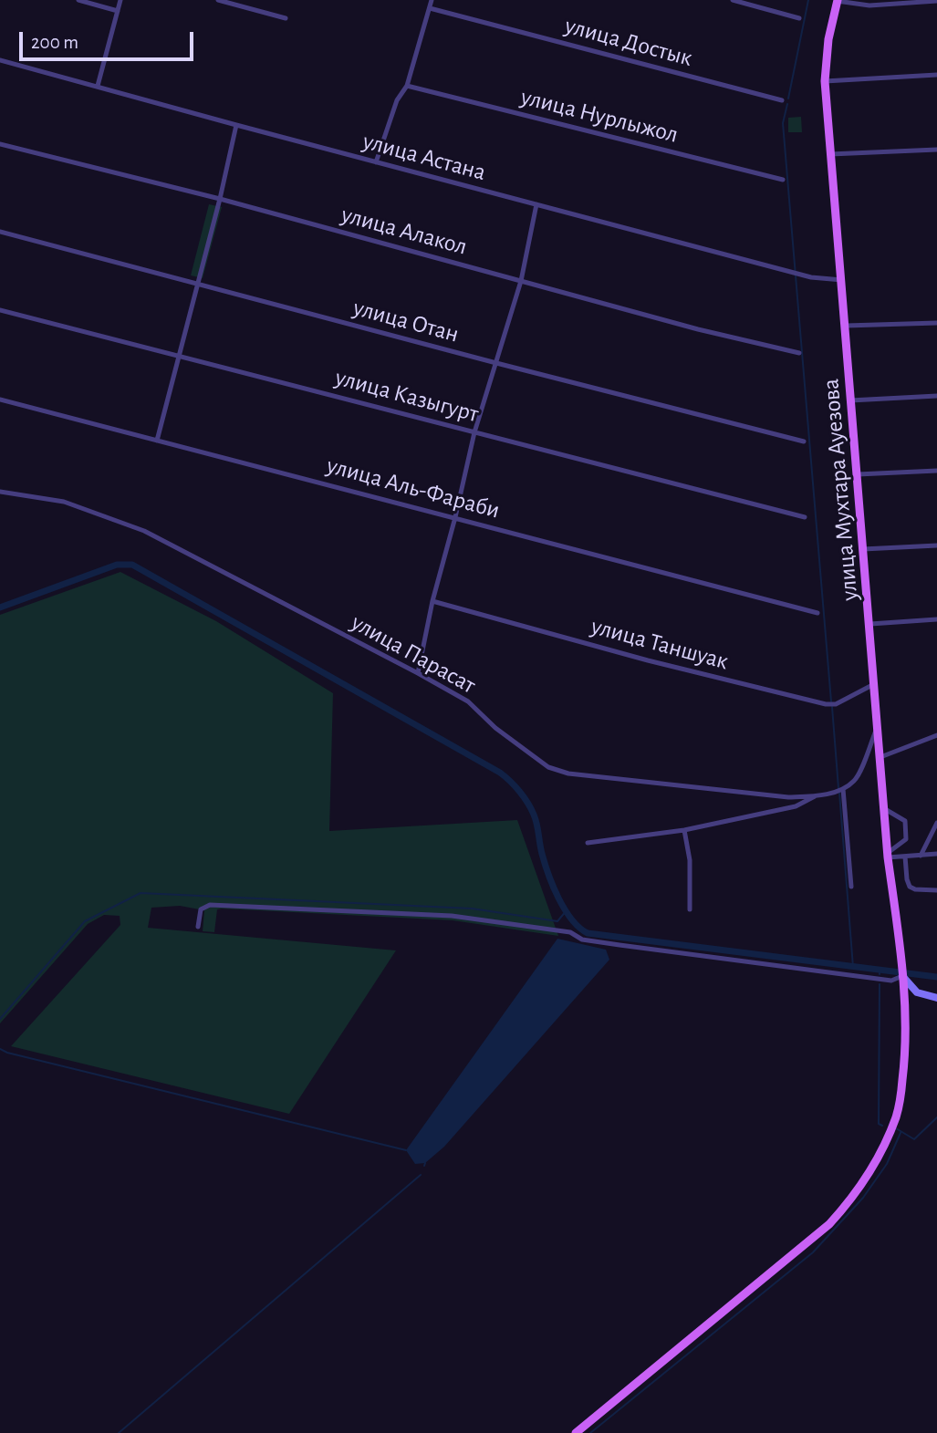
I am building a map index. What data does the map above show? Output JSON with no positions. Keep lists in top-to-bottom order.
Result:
{
  "streets": {
    "main road": ["улица Мухтара Ауезова"],
    "street": [
      "улица Достык",
      "улица Нурлыжол",
      "улица Астана",
      "улица Алакол",
      "улица Отан",
      "улица Казыгурт",
      "улица Аль-Фараби",
      "улица Таншуак",
      "улица Парасат"
    ]
  },
  "crossings": [
    ["улица Астана", "улица Мухтара Ауезова"],
    ["улица Мухтара Ауезова", "улица Таншуак"]
  ],
  "scale_bar": "200 m"
}
